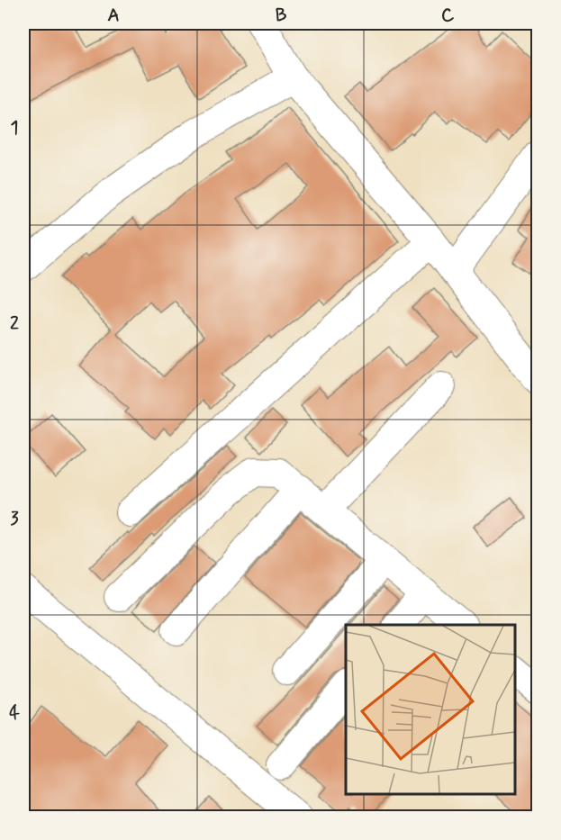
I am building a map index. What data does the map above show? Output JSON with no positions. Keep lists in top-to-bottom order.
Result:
{
  "grid": {
    "columns": ["A", "B", "C"],
    "rows": [
      "1",
      "2",
      "3",
      "4"
    ]
  }
}
